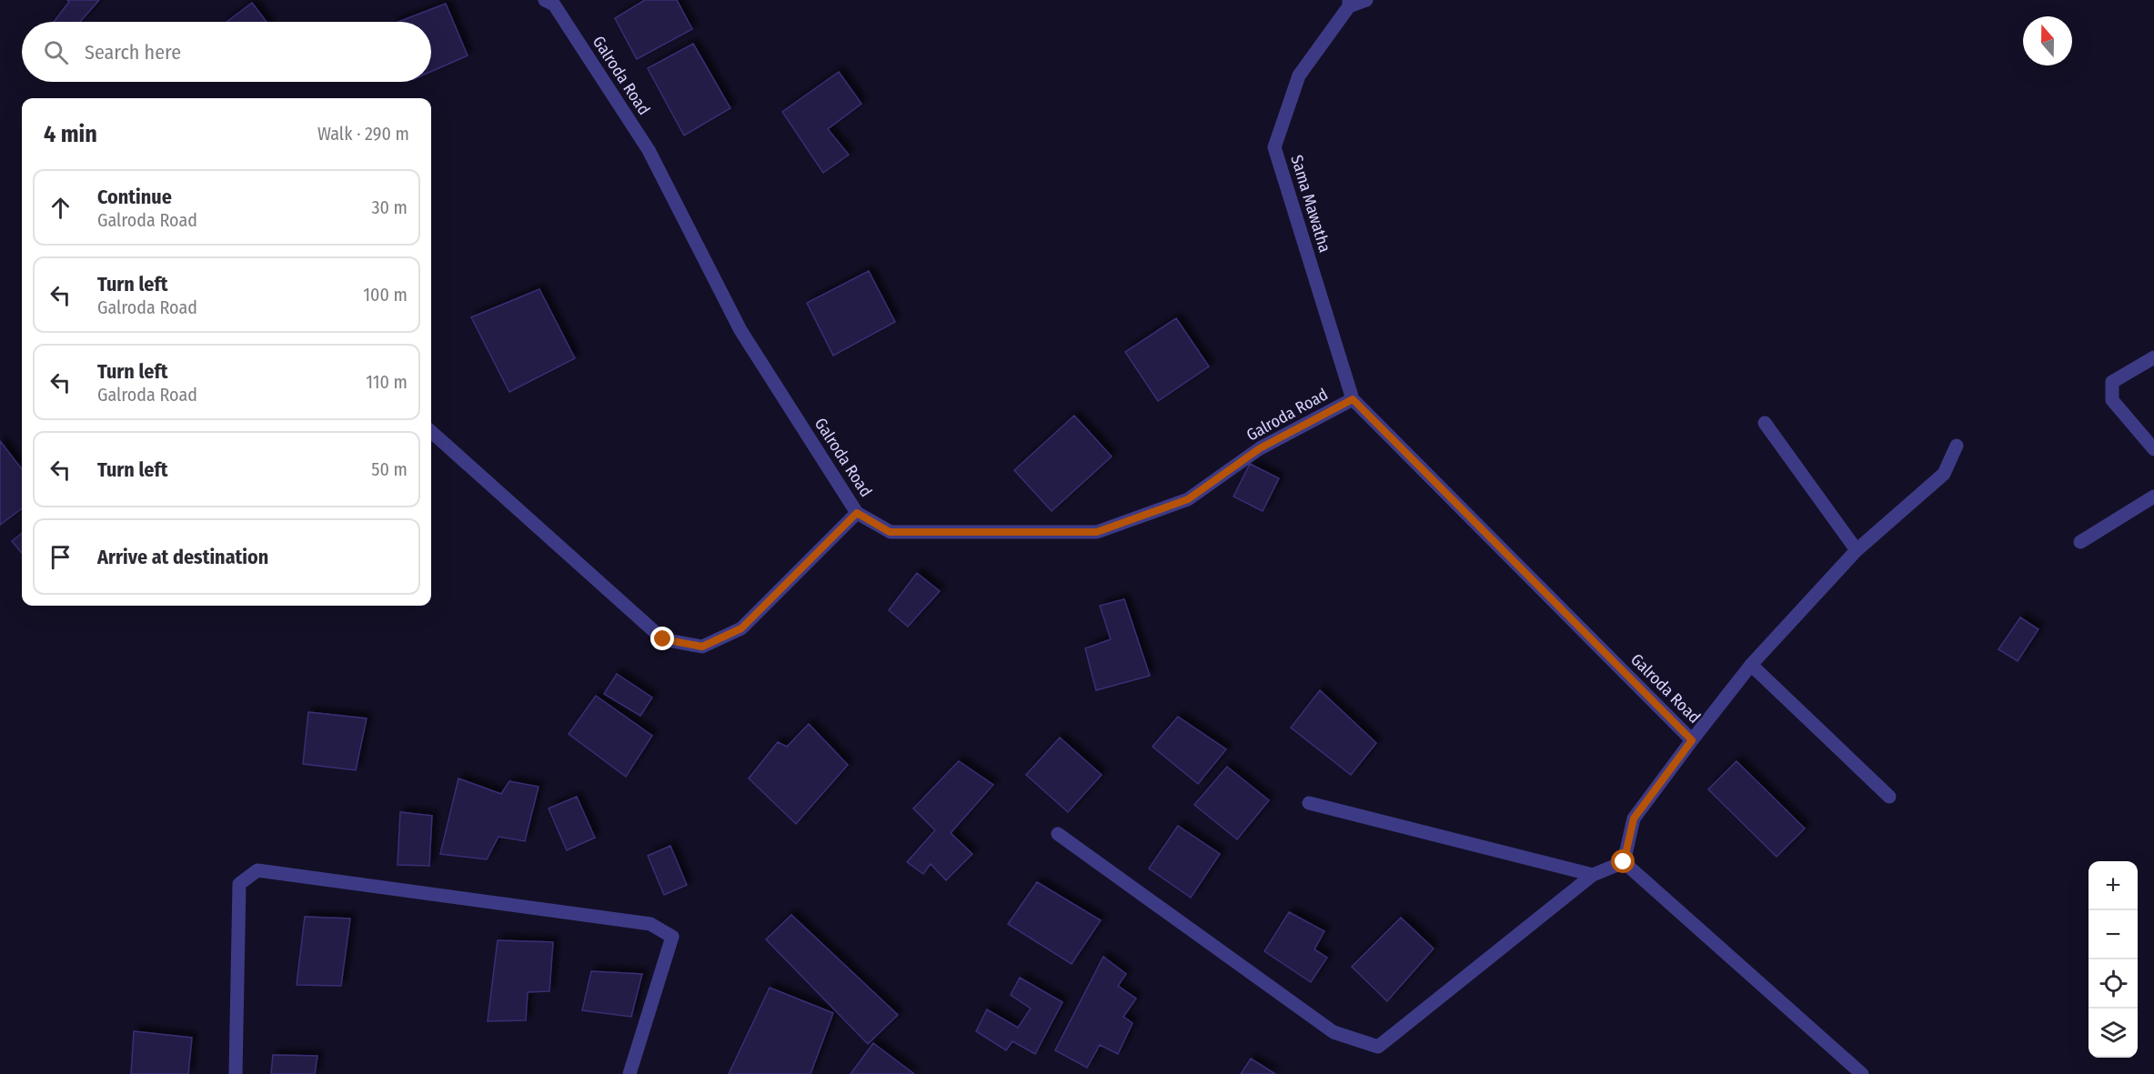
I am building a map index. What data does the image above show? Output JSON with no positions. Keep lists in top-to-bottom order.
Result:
{
  "streets": {
    "street": ["Galroda Road", "Sama Mawatha"]
  },
  "crossings": [
    ["Galroda Road", "Sama Mawatha"]
  ],
  "north": "top",
  "page": {
    "search": "Search here",
    "heading": ["4 min", "Walk · 290 m"],
    "list": [
      ["Continue", "Galroda Road", "30 m"],
      ["Turn left", "Galroda Road", "100 m"],
      ["Turn left", "Galroda Road", "110 m"],
      ["Turn left", "50 m"],
      "Arrive at destination"
    ],
    "map_buttons": ["+", "−"]
  }
}
